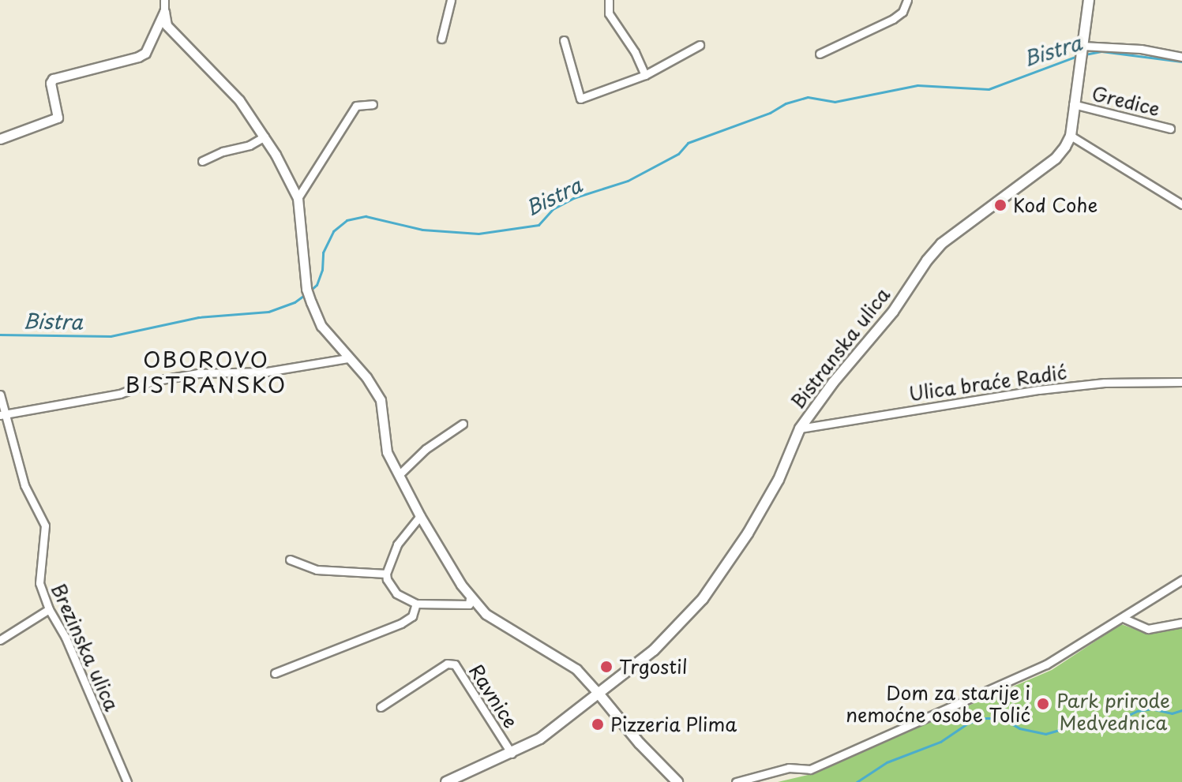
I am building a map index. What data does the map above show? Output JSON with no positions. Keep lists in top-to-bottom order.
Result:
{
  "streets": {
    "main road": ["Bistranska ulica"],
    "street": [
      "Gredice",
      "Ulica braće Radić",
      "Brezinska ulica",
      "Ravnice"
    ]
  },
  "crossings": [
    ["Bistranska ulica", "Ulica braće Radić"],
    ["Bistranska ulica", "Ravnice"]
  ],
  "districts": ["OBOROVO BISTRANSKO"],
  "water": ["Bistra"],
  "parks": ["Park prirode Medvednica"],
  "places": [
    "Kod Cohe",
    "Trgostil",
    "Dom za starije i nemoćne osobe Tolić",
    "Pizzeria Plima"
  ]
}
